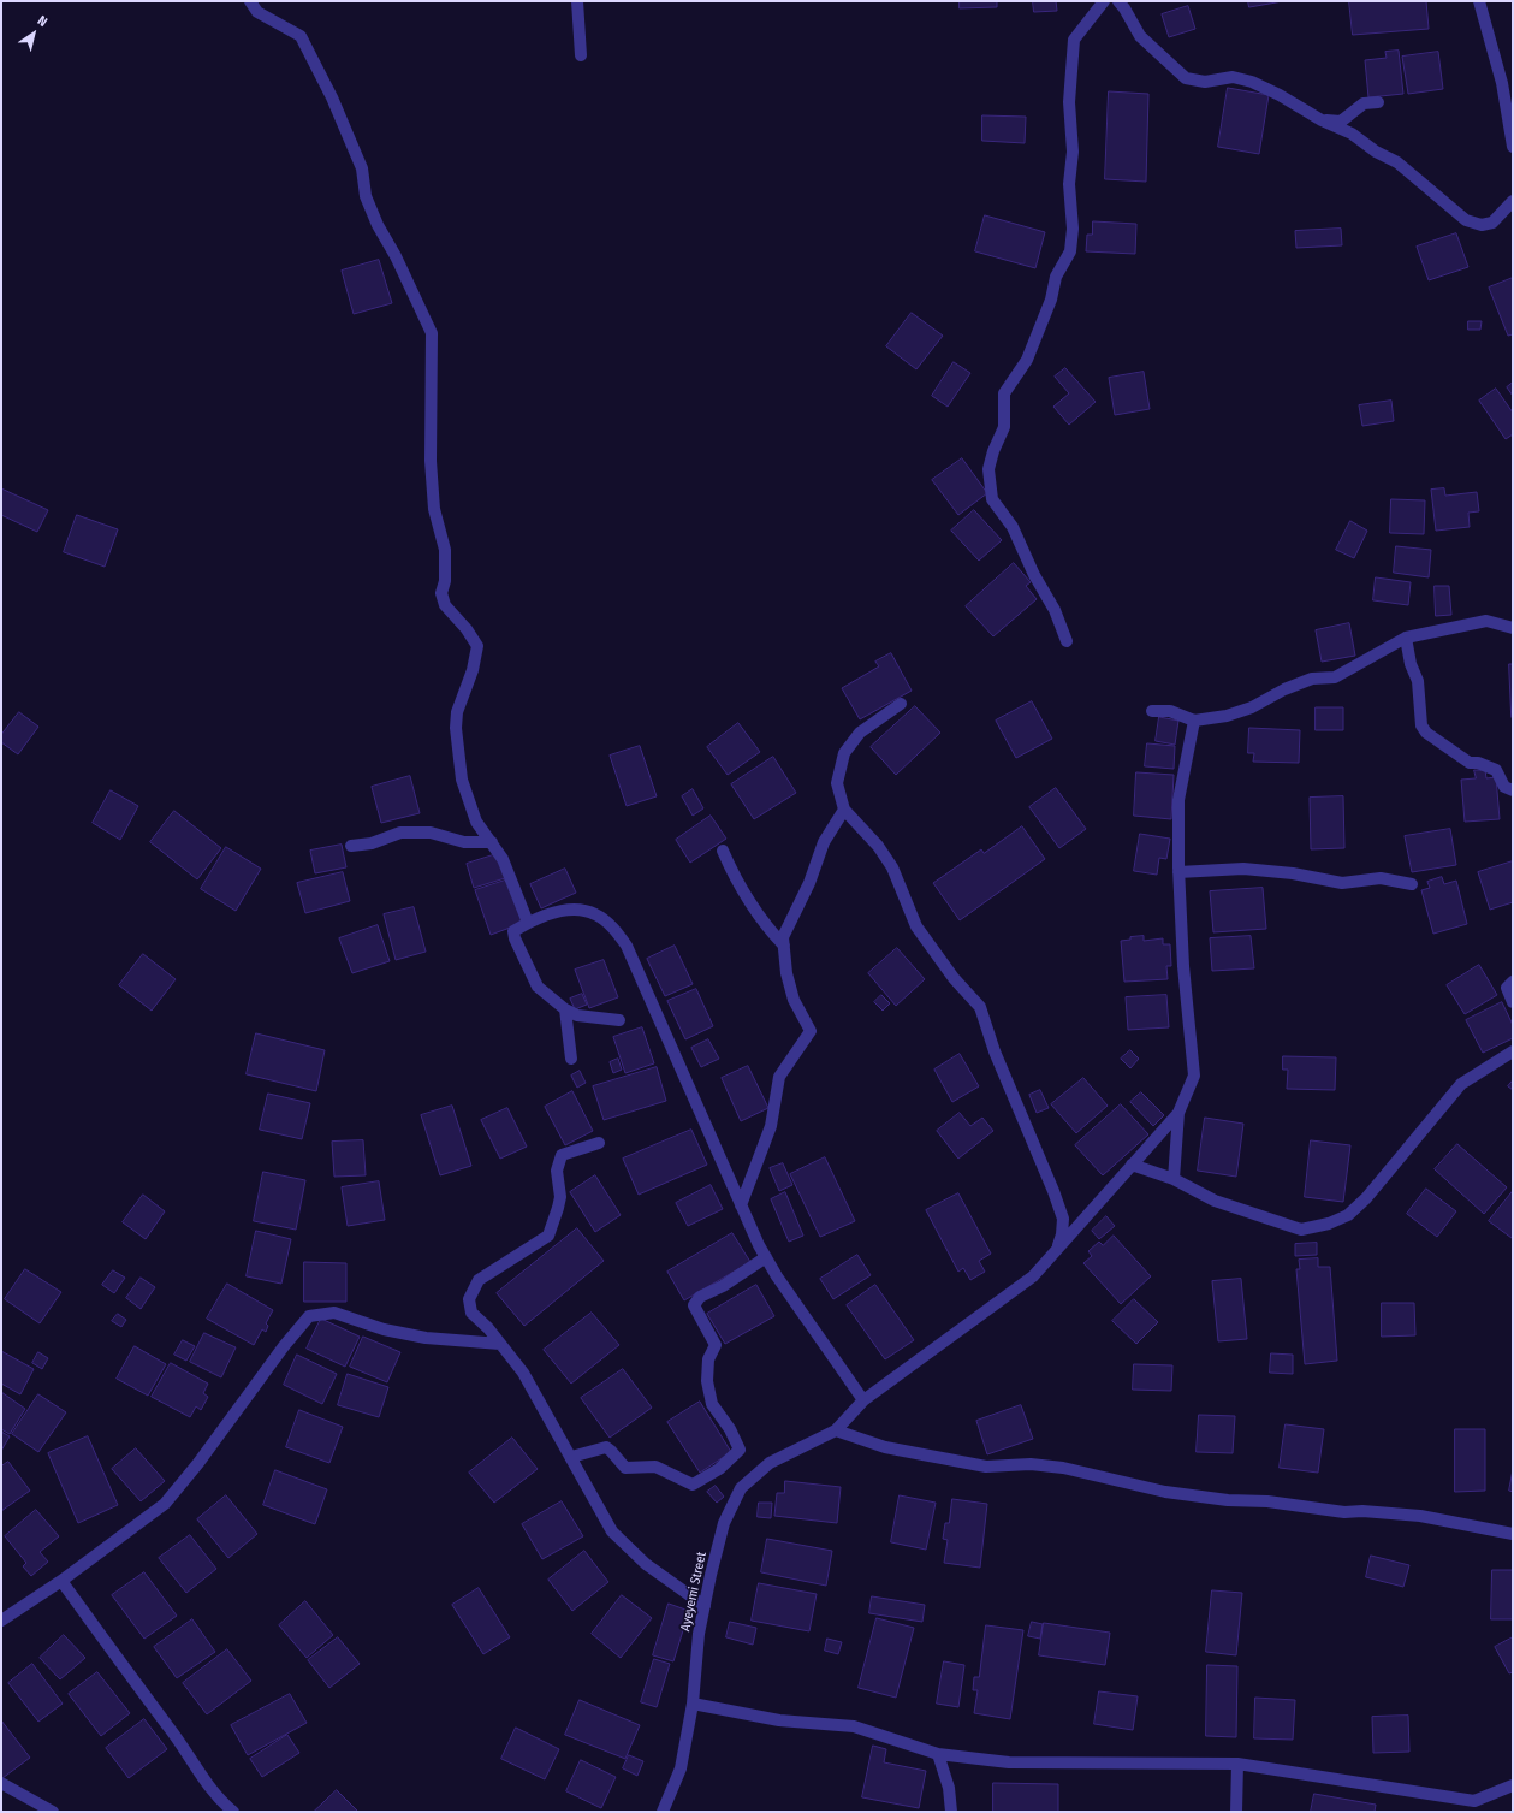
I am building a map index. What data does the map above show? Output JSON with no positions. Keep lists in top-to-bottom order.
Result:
{
  "streets": {
    "street": ["Ayeyemi Street"]
  },
  "north": "top right"
}
